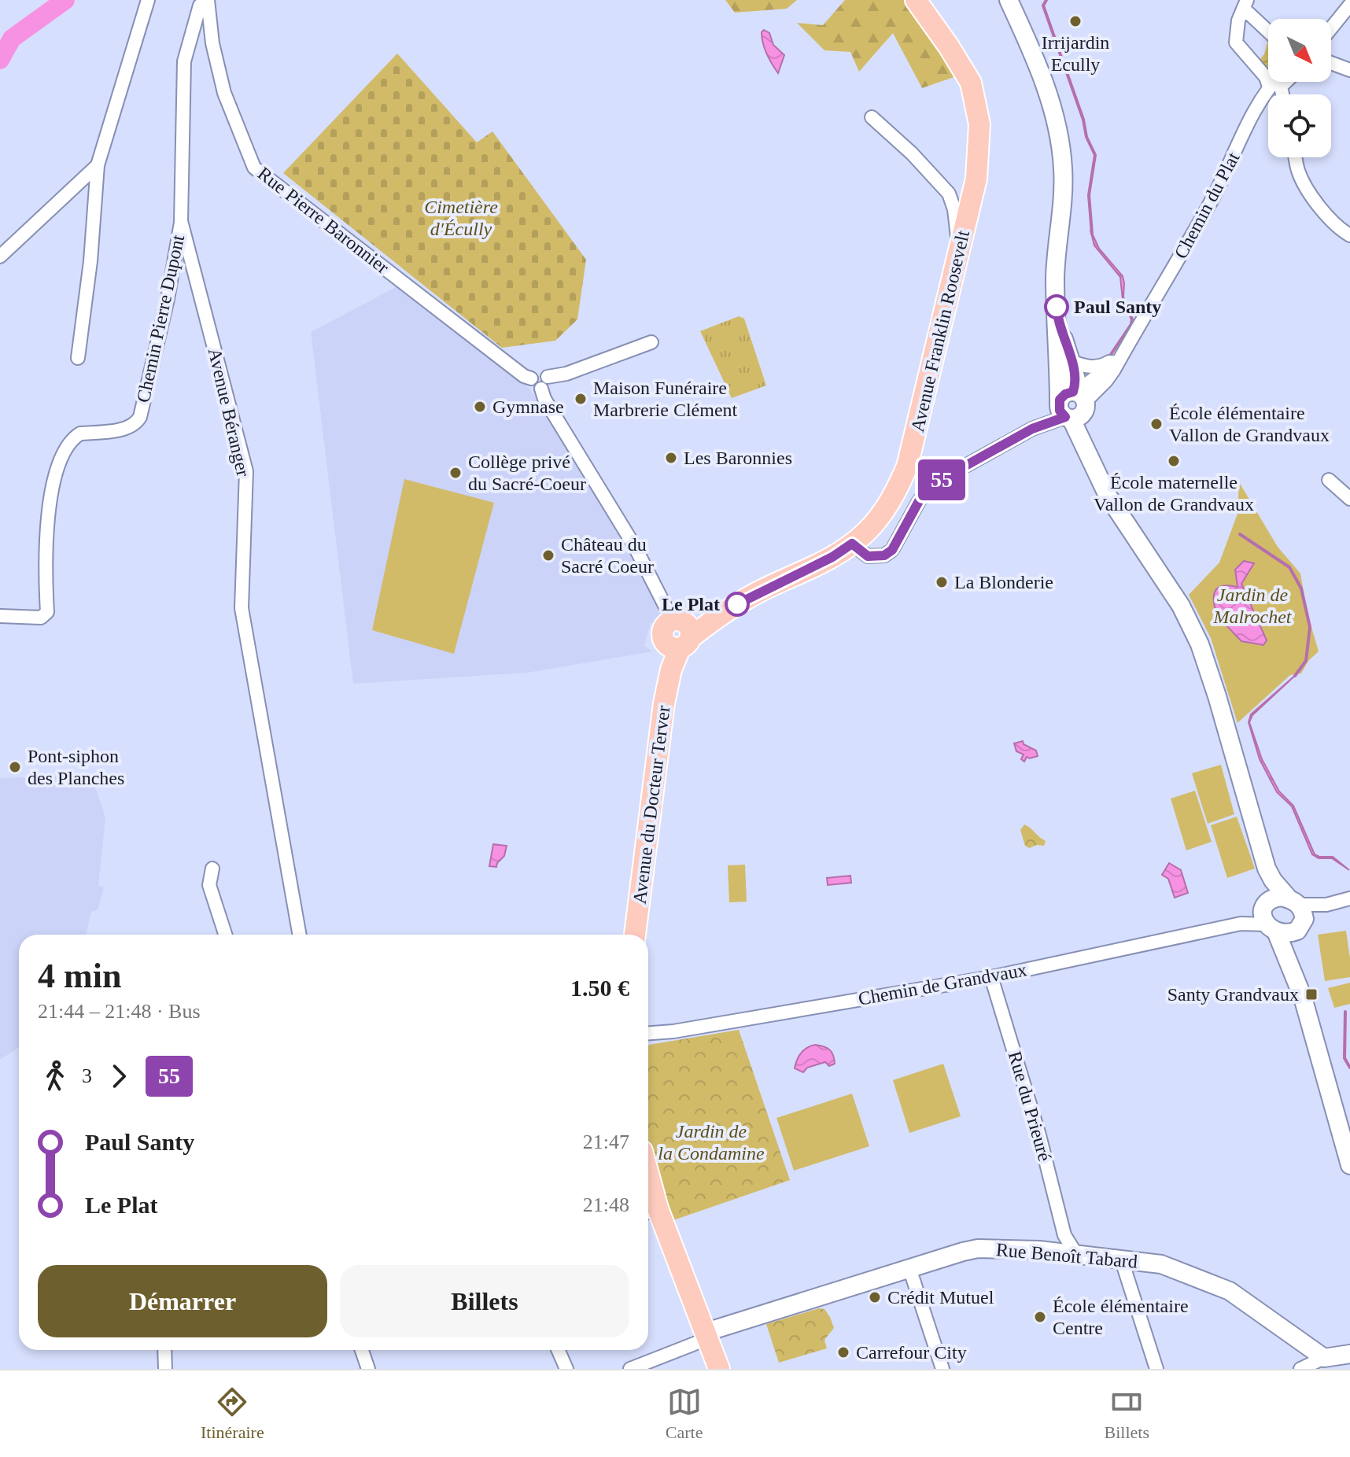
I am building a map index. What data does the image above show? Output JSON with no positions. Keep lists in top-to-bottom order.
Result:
{
  "streets": {
    "main road": ["Avenue Franklin Roosevelt", "Avenue du Docteur Terver", "Rue Benoît Tabard"],
    "street": [
      "Chemin du Plat",
      "Rue Pierre Baronnier",
      "Chemin Pierre Dupont",
      "Avenue Béranger",
      "Chemin de Grandvaux",
      "Rue du Prieuré"
    ]
  },
  "crossings": [
    ["Chemin du Plat", "Avenue Franklin Roosevelt"],
    ["Rue Pierre Baronnier", "Avenue Béranger"],
    ["Chemin Pierre Dupont", "Avenue Béranger"],
    ["Avenue Franklin Roosevelt", "Avenue du Docteur Terver"],
    ["Chemin de Grandvaux", "Rue du Prieuré"],
    ["Rue du Prieuré", "Rue Benoît Tabard"]
  ],
  "parks": ["Cimetière d'Écully", "Jardin de Malrochet", "Jardin de la Condamine"],
  "places": {
    "other": [
      "Irrijardin Ecully",
      "Paul Santy",
      "Maison Funéraire Marbrerie Clément",
      "Gymnase",
      "École élémentaire Vallon de Grandvaux",
      "Les Baronnies",
      "École maternelle Vallon de Grandvaux",
      "Collège privé du Sacré-Coeur",
      "Château du Sacré Coeur",
      "La Blonderie",
      "Le Plat",
      "Pont-siphon des Planches",
      "Crédit Mutuel",
      "École élémentaire Centre",
      "Carrefour City"
    ],
    "transit": ["Santy Grandvaux"]
  },
  "lines": ["bus line 55"],
  "north": "bottom right",
  "page": {
    "on_map": "55",
    "heading": ["4 min", "21:44 – 21:48 · Bus", "1.50 €"],
    "legs": ["3", "55"],
    "list": [
      {
        "name": "Paul Santy",
        "value": "21:47"
      },
      {
        "name": "Le Plat",
        "value": "21:48"
      }
    ],
    "buttons": ["Démarrer", "Billets"],
    "tabs": ["Itinéraire", "Carte", "Billets"]
  }
}
